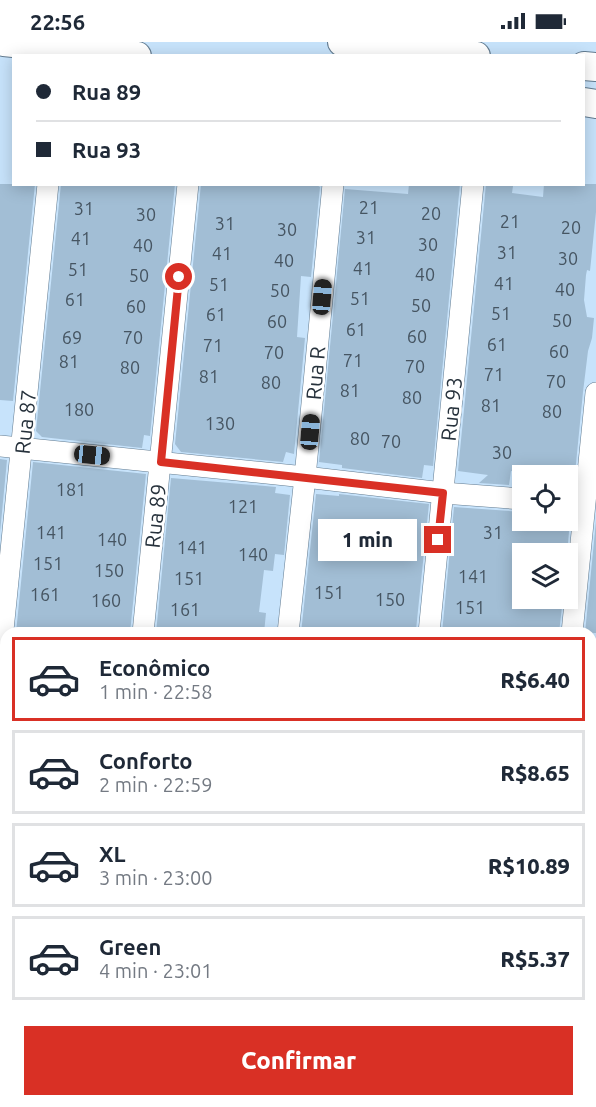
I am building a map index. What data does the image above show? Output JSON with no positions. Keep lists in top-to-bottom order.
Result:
{
  "streets": {
    "street": [
      "Rua R",
      "Rua 93",
      "Rua 87",
      "Rua 89"
    ]
  },
  "house_numbers": [
    "21",
    "31",
    "20",
    "30",
    "21",
    "31",
    "20",
    "30",
    "31",
    "41",
    "30",
    "40",
    "31",
    "41",
    "30",
    "40",
    "41",
    "51",
    "40",
    "50",
    "41",
    "51",
    "40",
    "50",
    "51",
    "61",
    "50",
    "60",
    "51",
    "61",
    "50",
    "60",
    "61",
    "60",
    "69",
    "70",
    "61",
    "71",
    "60",
    "70",
    "71",
    "81",
    "70",
    "80",
    "71",
    "81",
    "70",
    "80",
    "81",
    "80",
    "81",
    "180",
    "80",
    "130",
    "80",
    "70",
    "30",
    "181",
    "121",
    "141",
    "31",
    "140",
    "141",
    "140",
    "151",
    "150",
    "141",
    "151",
    "151",
    "161",
    "150",
    "160",
    "151",
    "161"
  ],
  "page": {
    "status": "22:56",
    "banner": ["Rua 89", "Rua 93"],
    "bubble": "1 min",
    "list": [
      {
        "name": "Econômico",
        "note": "1 min · 22:58",
        "value": "R$6.40"
      },
      {
        "name": "Conforto",
        "note": "2 min · 22:59",
        "value": "R$8.65"
      },
      {
        "name": "XL",
        "note": "3 min · 23:00",
        "value": "R$10.89"
      },
      {
        "name": "Green",
        "note": "4 min · 23:01",
        "value": "R$5.37"
      }
    ],
    "buttons": "Confirmar"
  }
}
